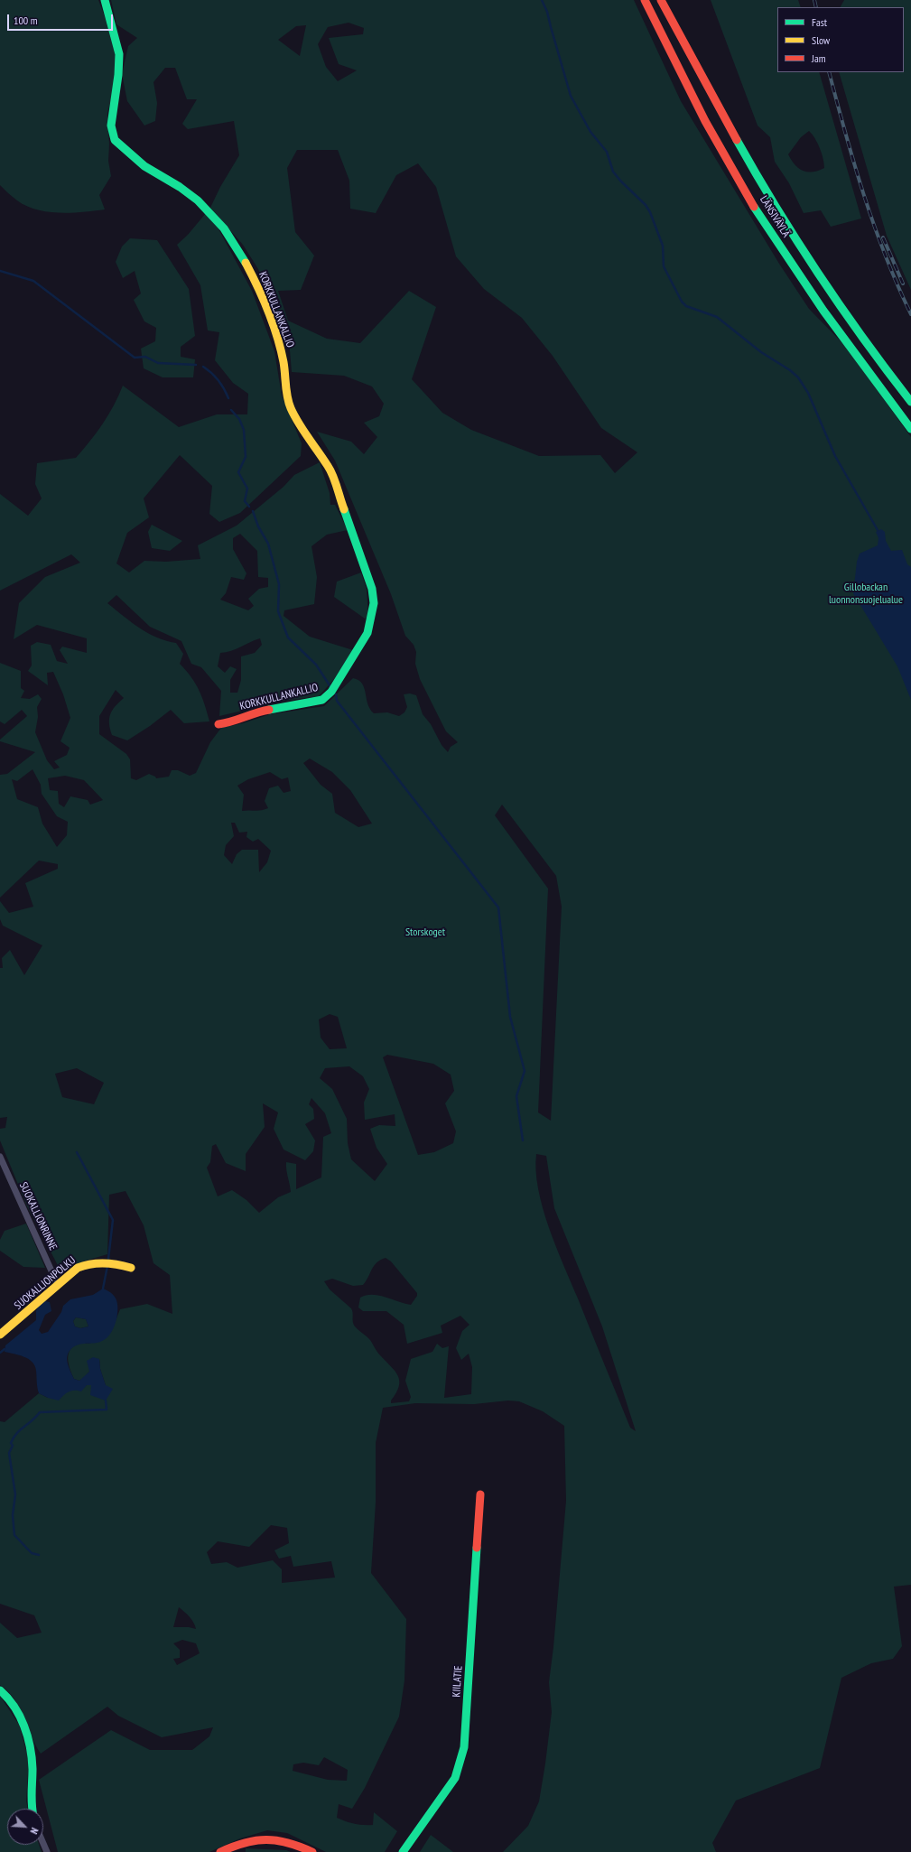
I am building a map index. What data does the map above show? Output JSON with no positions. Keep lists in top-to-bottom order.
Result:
{
  "streets": {
    "main road": [
      "LÄNSIVÄYLÄ",
      "KORKKULLANKALLIO",
      "SUOKALLIONPOLKU",
      "KIILATIE"
    ],
    "street": ["SUOKALLIONRINNE"]
  },
  "crossings": [
    ["SUOKALLIONRINNE", "SUOKALLIONPOLKU"]
  ],
  "parks": ["Gillobackan luonnonsuojelualue", "Storskoget"],
  "legend": ["Fast", "Slow", "Jam"],
  "scale_bar": "100 m",
  "north": "bottom right"
}
